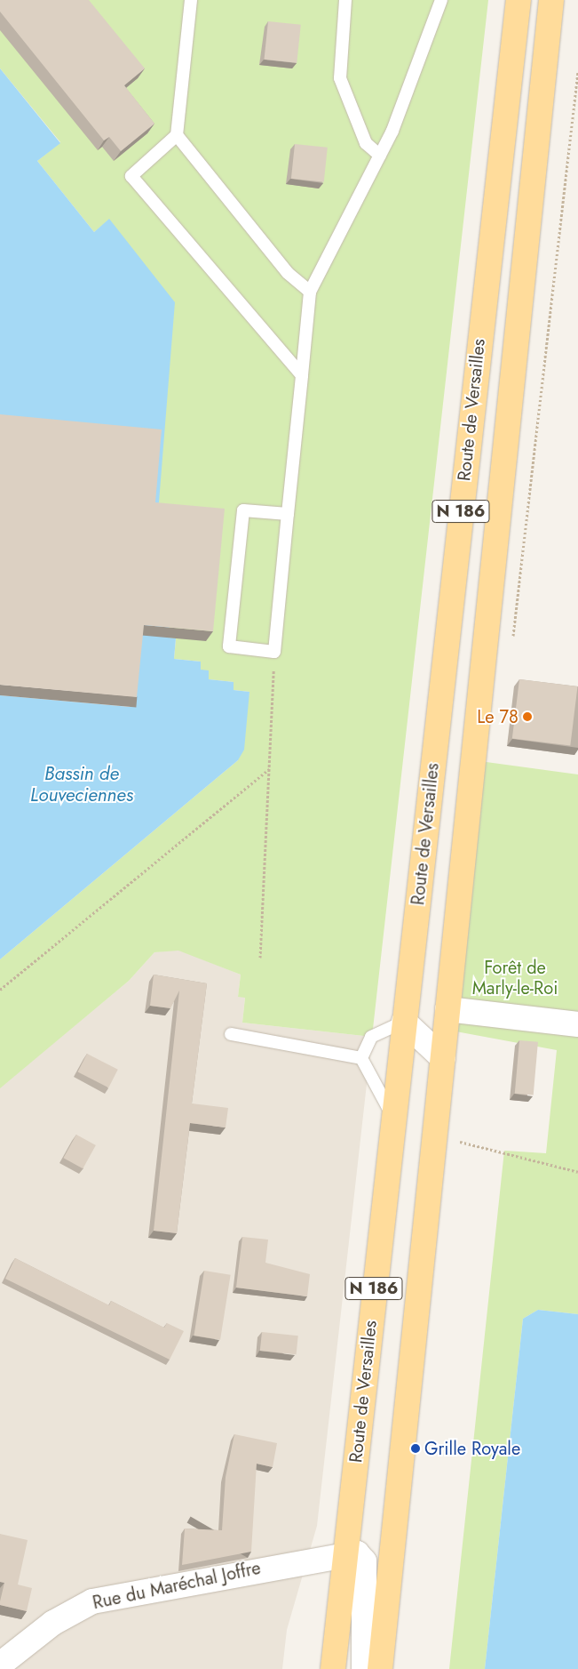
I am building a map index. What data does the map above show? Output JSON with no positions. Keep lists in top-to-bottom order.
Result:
{
  "streets": {
    "main road": ["Route de Versailles", "N 186"],
    "street": ["Rue du Maréchal Joffre"]
  },
  "crossings": [
    ["Route de Versailles", "Rue du Maréchal Joffre"]
  ],
  "water": ["Bassin de Louveciennes"],
  "parks": ["Forêt de Marly-le-Roi"],
  "places": ["Le 78", "Grille Royale"]
}
